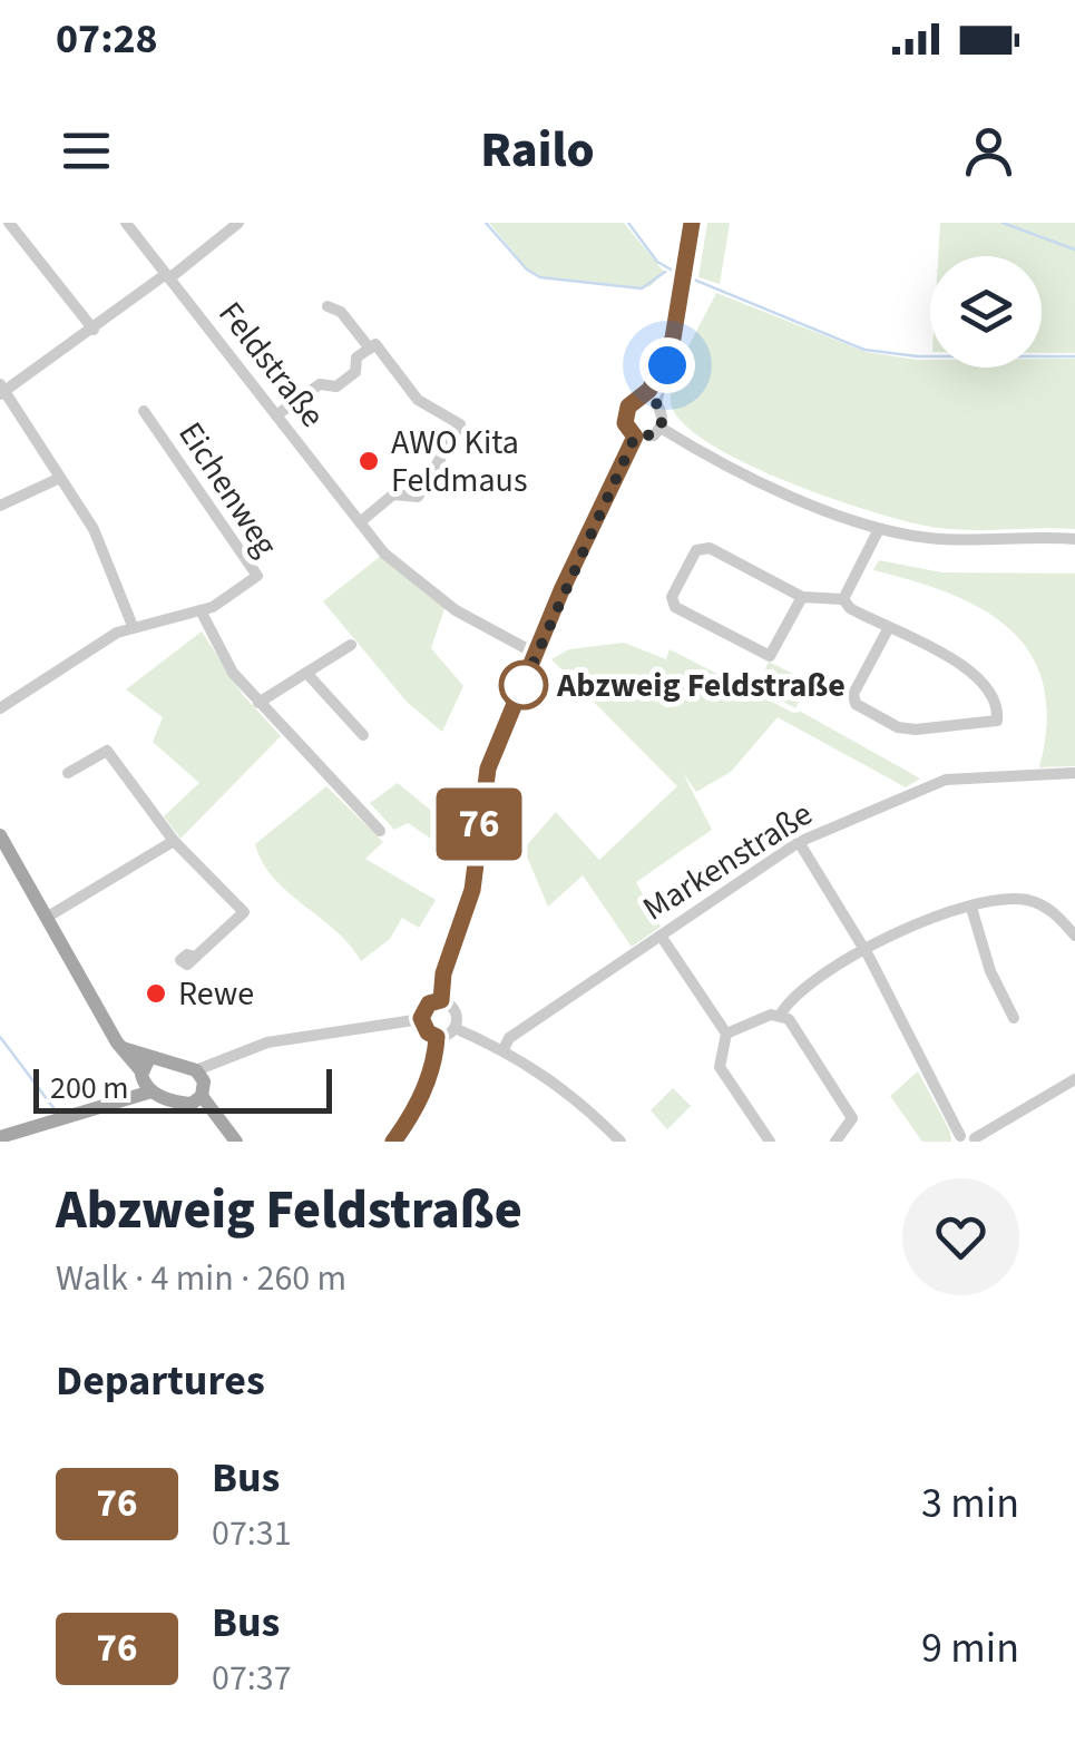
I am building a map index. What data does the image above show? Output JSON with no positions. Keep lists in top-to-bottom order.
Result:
{
  "streets": {
    "street": ["Feldstraße", "Eichenweg", "Markenstraße"]
  },
  "places": ["AWO Kita Feldmaus", "Abzweig Feldstraße", "Rewe"],
  "lines": ["bus line 76"],
  "scale_bar": "200 m",
  "page": {
    "status": "07:28",
    "header": "Railo",
    "on_map": "76",
    "scale": "200 m",
    "heading": [
      ["Abzweig Feldstraße", "Walk · 4 min · 260 m"],
      "Departures"
    ],
    "list": [
      {
        "mark": "76",
        "name": "Bus",
        "note": "07:31",
        "value": "3 min"
      },
      {
        "mark": "76",
        "name": "Bus",
        "note": "07:37",
        "value": "9 min"
      }
    ]
  }
}
